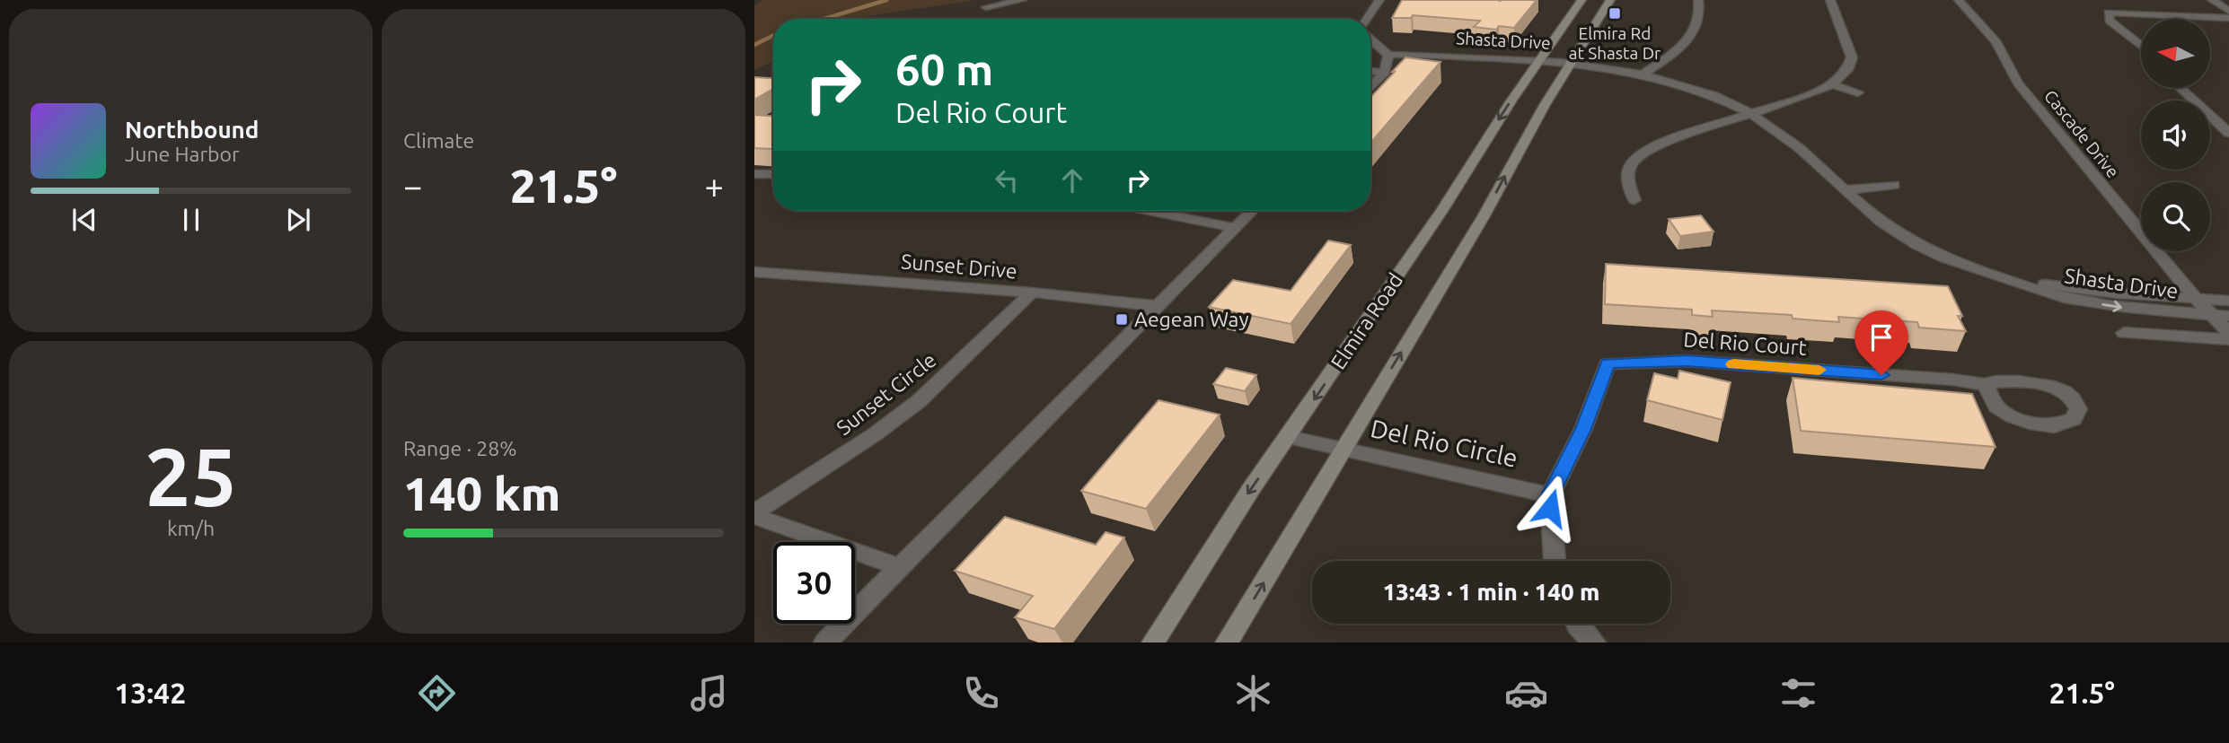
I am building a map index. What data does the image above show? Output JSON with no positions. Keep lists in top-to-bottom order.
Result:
{
  "streets": {
    "main road": ["Elmira Road"],
    "street": [
      "Shasta Drive",
      "Cascade Drive",
      "Sunset Drive",
      "Del Rio Court",
      "Sunset Circle",
      "Del Rio Circle"
    ]
  },
  "crossings": [
    ["Shasta Drive", "Cascade Drive"],
    ["Shasta Drive", "Elmira Road"],
    ["Sunset Drive", "Sunset Circle"],
    ["Elmira Road", "Del Rio Circle"],
    ["Del Rio Court", "Del Rio Circle"]
  ],
  "places": {
    "transit": ["Elmira Rd at Shasta Dr", "Aegean Way"]
  },
  "north": "left",
  "page": {
    "tile": [
      "Climate",
      ["25", "km/h"],
      ["Range · 28%", "140 km"]
    ],
    "turn": ["60 m", "Del Rio Court"],
    "song": ["Northbound", "June Harbor"],
    "heat": ["−", "21.5°", "+"],
    "limit": "30",
    "trip": "13:43 · 1 min · 140 m",
    "tabs": ["13:42", "21.5°"]
  }
}
